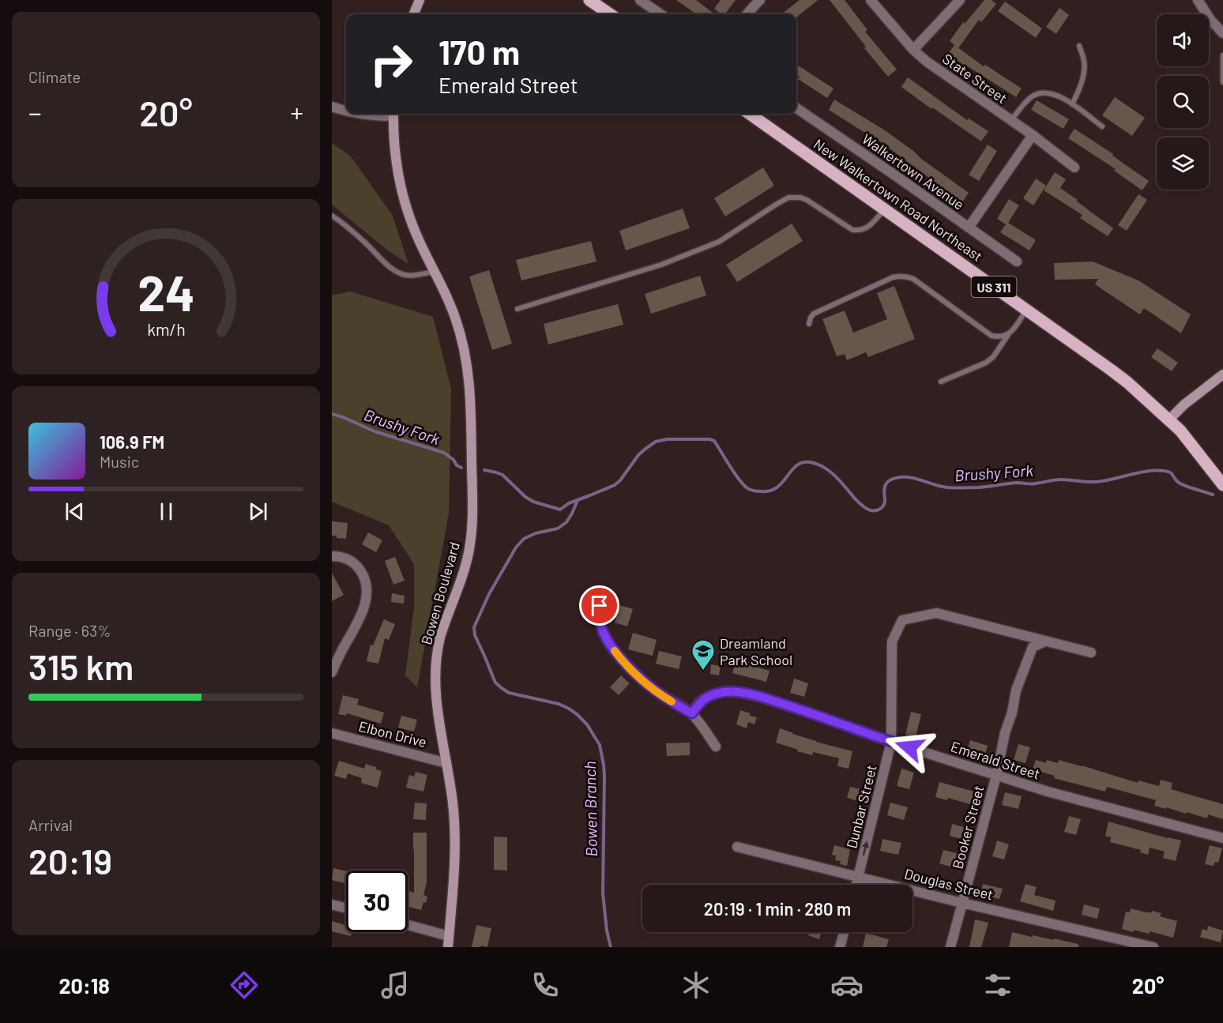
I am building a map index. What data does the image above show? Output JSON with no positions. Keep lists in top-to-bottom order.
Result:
{
  "streets": {
    "main road": ["New Walkertown Road Northeast", "US 311"],
    "street": [
      "State Street",
      "Walkertown Avenue",
      "Bowen Boulevard",
      "Elbon Drive",
      "Emerald Street",
      "Dunbar Street",
      "Booker Street",
      "Douglas Street"
    ]
  },
  "crossings": [
    ["Bowen Boulevard", "Elbon Drive"],
    ["Emerald Street", "Dunbar Street"],
    ["Emerald Street", "Booker Street"],
    ["Dunbar Street", "Booker Street"],
    ["Dunbar Street", "Douglas Street"],
    ["Booker Street", "Douglas Street"]
  ],
  "water": ["Brushy Fork", "Bowen Branch"],
  "places": {
    "school or university": ["Dreamland Park School"]
  },
  "page": {
    "tile": [
      "Climate",
      ["Range · 63%", "315 km"],
      ["Arrival", "20:19"]
    ],
    "turn": ["170 m", "Emerald Street"],
    "heat": ["−", "20°", "+"],
    "song": ["106.9 FM", "Music"],
    "limit": "30",
    "trip": "20:19 · 1 min · 280 m",
    "tabs": ["20:18", "20°"],
    "gauge": ["24", "km/h"]
  }
}
